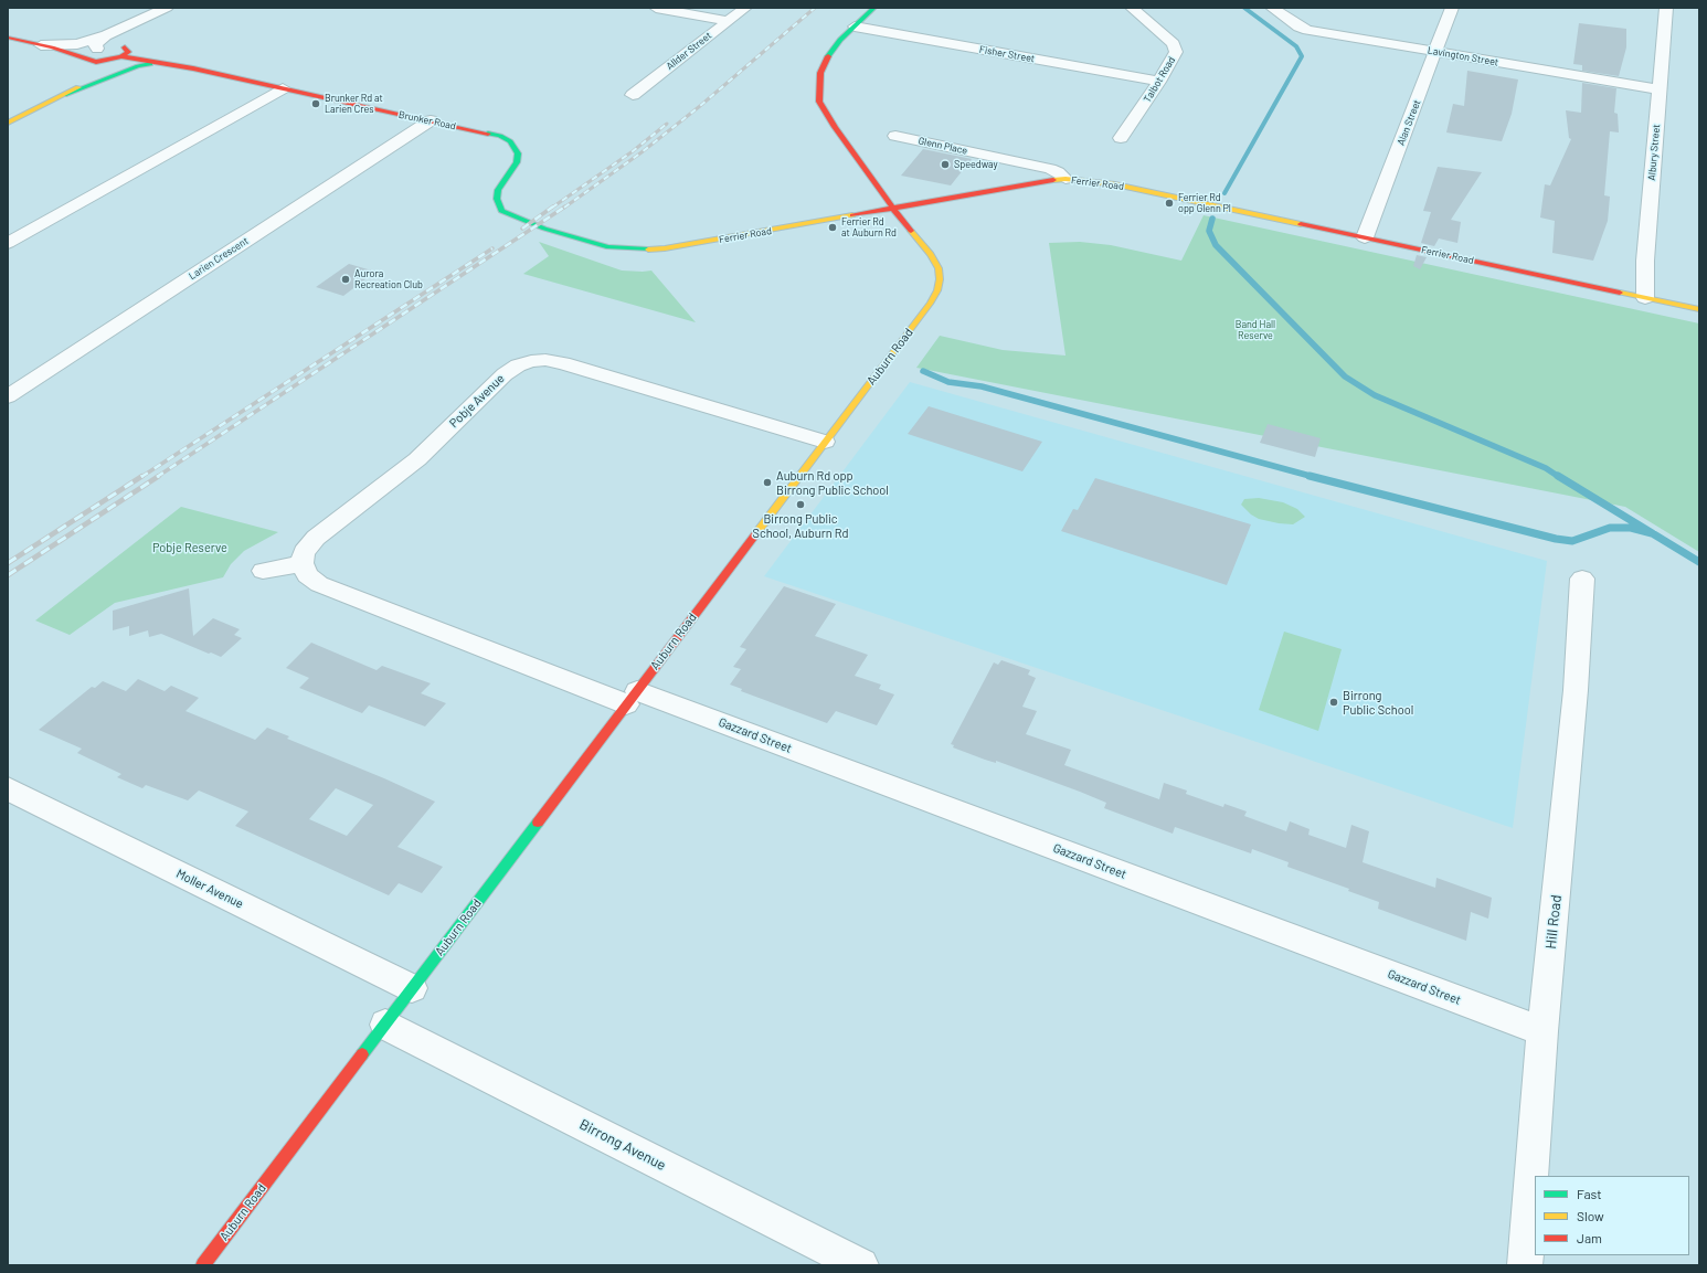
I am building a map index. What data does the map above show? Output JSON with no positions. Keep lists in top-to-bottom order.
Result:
{
  "streets": {
    "main road": ["Brunker Road", "Ferrier Road", "Auburn Road"],
    "street": [
      "Allder Street",
      "Fisher Street",
      "Lavington Street",
      "Talbot Road",
      "Alan Street",
      "Glenn Place",
      "Albury Street",
      "Larien Crescent",
      "Pobje Avenue",
      "Gazzard Street",
      "Moller Avenue",
      "Hill Road",
      "Birrong Avenue"
    ]
  },
  "crossings": [
    ["Fisher Street", "Talbot Road"],
    ["Fisher Street", "Auburn Road"],
    ["Lavington Street", "Alan Street"],
    ["Lavington Street", "Albury Street"],
    ["Brunker Road", "Ferrier Road"],
    ["Brunker Road", "Larien Crescent"],
    ["Alan Street", "Ferrier Road"],
    ["Glenn Place", "Ferrier Road"],
    ["Albury Street", "Ferrier Road"],
    ["Ferrier Road", "Auburn Road"],
    ["Auburn Road", "Pobje Avenue"],
    ["Auburn Road", "Gazzard Street"],
    ["Auburn Road", "Moller Avenue"],
    ["Auburn Road", "Birrong Avenue"],
    ["Gazzard Street", "Hill Road"]
  ],
  "parks": ["Band Hall Reserve", "Pobje Reserve"],
  "places": [
    "Brunker Rd at Larien Cres",
    "Speedway",
    "Ferrier Rd opp Glenn Pl",
    "Ferrier Rd at Auburn Rd",
    "Aurora Recreation Club",
    "Auburn Rd opp Birrong Public School",
    "Birrong Public School, Auburn Rd",
    "Birrong Public School"
  ],
  "legend": ["Fast", "Slow", "Jam"]
}
